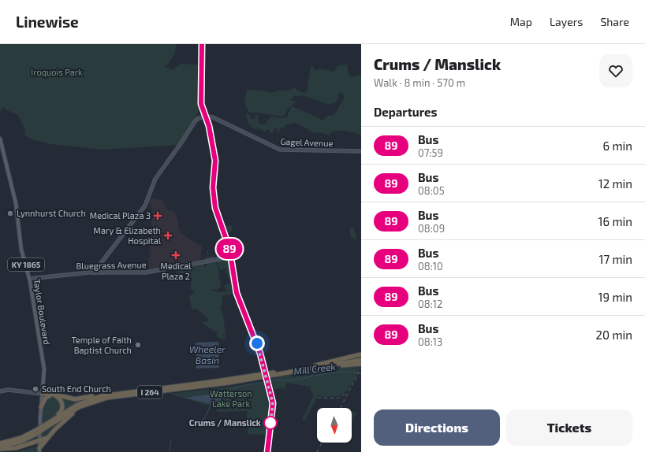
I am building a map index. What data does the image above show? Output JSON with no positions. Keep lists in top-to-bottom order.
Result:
{
  "streets": {
    "highway": ["I 264"],
    "main road": ["KY 1865", "Taylor Boulevard"],
    "street": ["Gagel Avenue", "Bluegrass Avenue"]
  },
  "crossings": [
    ["Bluegrass Avenue", "Taylor Boulevard"]
  ],
  "water": ["Wheeler Basin", "Mill Creek"],
  "parks": ["Iroquois Park", "Watterson Lake Park"],
  "places": {
    "other": [
      "Lynnhurst Church",
      "Temple of Faith Baptist Church",
      "South End Church",
      "Crums / Manslick"
    ],
    "health": ["Medical Plaza 3", "Mary & Elizabeth Hospital", "Medical Plaza 2"]
  },
  "lines": ["bus line 89"],
  "north": "bottom",
  "page": {
    "header": "Linewise",
    "nav": ["Map", "Layers", "Share"],
    "on_map": "89",
    "heading": [
      ["Crums / Manslick", "Walk · 8 min · 570 m"],
      "Departures"
    ],
    "list": [
      {
        "mark": "89",
        "name": "Bus",
        "note": "07:59",
        "value": "6 min"
      },
      {
        "mark": "89",
        "name": "Bus",
        "note": "08:05",
        "value": "12 min"
      },
      {
        "mark": "89",
        "name": "Bus",
        "note": "08:09",
        "value": "16 min"
      },
      {
        "mark": "89",
        "name": "Bus",
        "note": "08:10",
        "value": "17 min"
      },
      {
        "mark": "89",
        "name": "Bus",
        "note": "08:12",
        "value": "19 min"
      },
      {
        "mark": "89",
        "name": "Bus",
        "note": "08:13",
        "value": "20 min"
      }
    ],
    "buttons": ["Directions", "Tickets"]
  }
}
